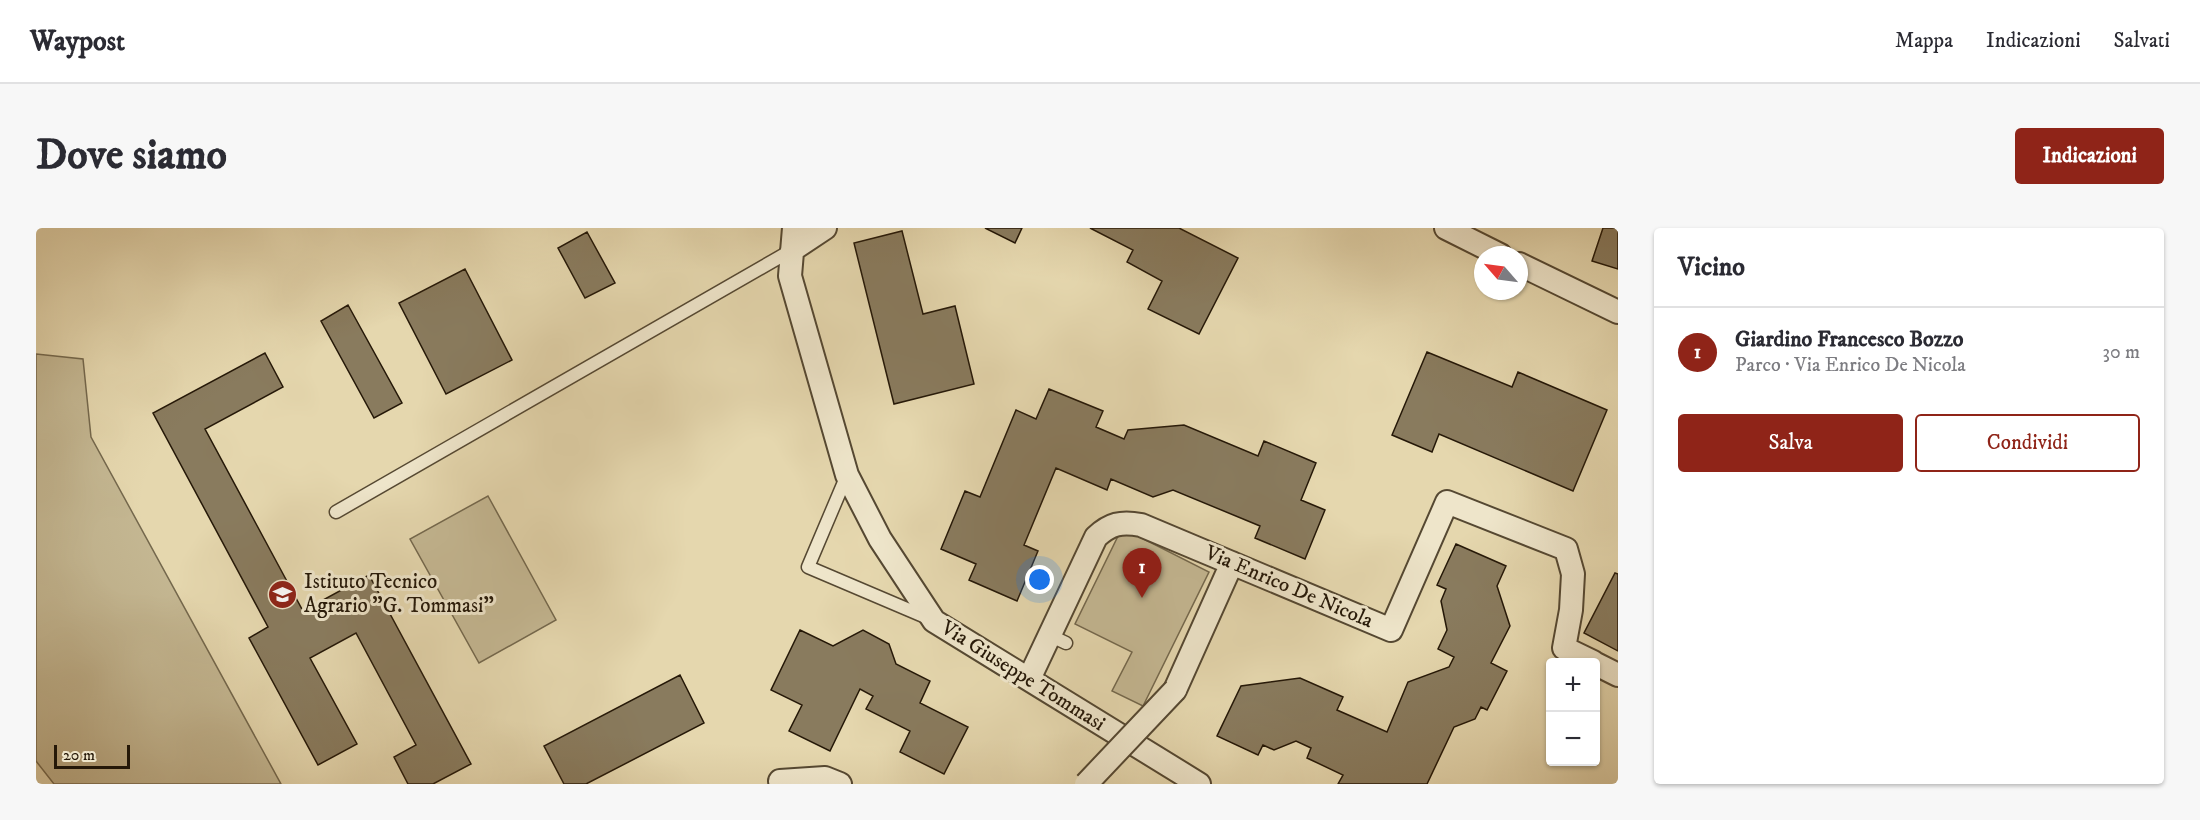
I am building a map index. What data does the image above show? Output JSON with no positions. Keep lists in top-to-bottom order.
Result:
{
  "streets": {
    "street": ["Via Enrico De Nicola", "Via Giuseppe Tommasi"]
  },
  "crossings": [
    ["Via Enrico De Nicola", "Via Giuseppe Tommasi"]
  ],
  "places": {
    "school or university": ["Istituto Tecnico Agrario \"G. Tommasi\""]
  },
  "scale_bar": "20 m",
  "north": "top left",
  "page": {
    "header": "Waypost",
    "nav": ["Mappa", "Indicazioni", "Salvati"],
    "buttons": [
      "Indicazioni",
      ["Salva", "Condividi"]
    ],
    "title": "Dove siamo",
    "heading": "Vicino",
    "list": [
      {
        "mark": "1",
        "name": "Giardino Francesco Bozzo",
        "note": "Parco · Via Enrico De Nicola",
        "value": "30 m"
      }
    ],
    "pins": "1",
    "map_buttons": ["+", "−"],
    "scale": "20 m"
  }
}
